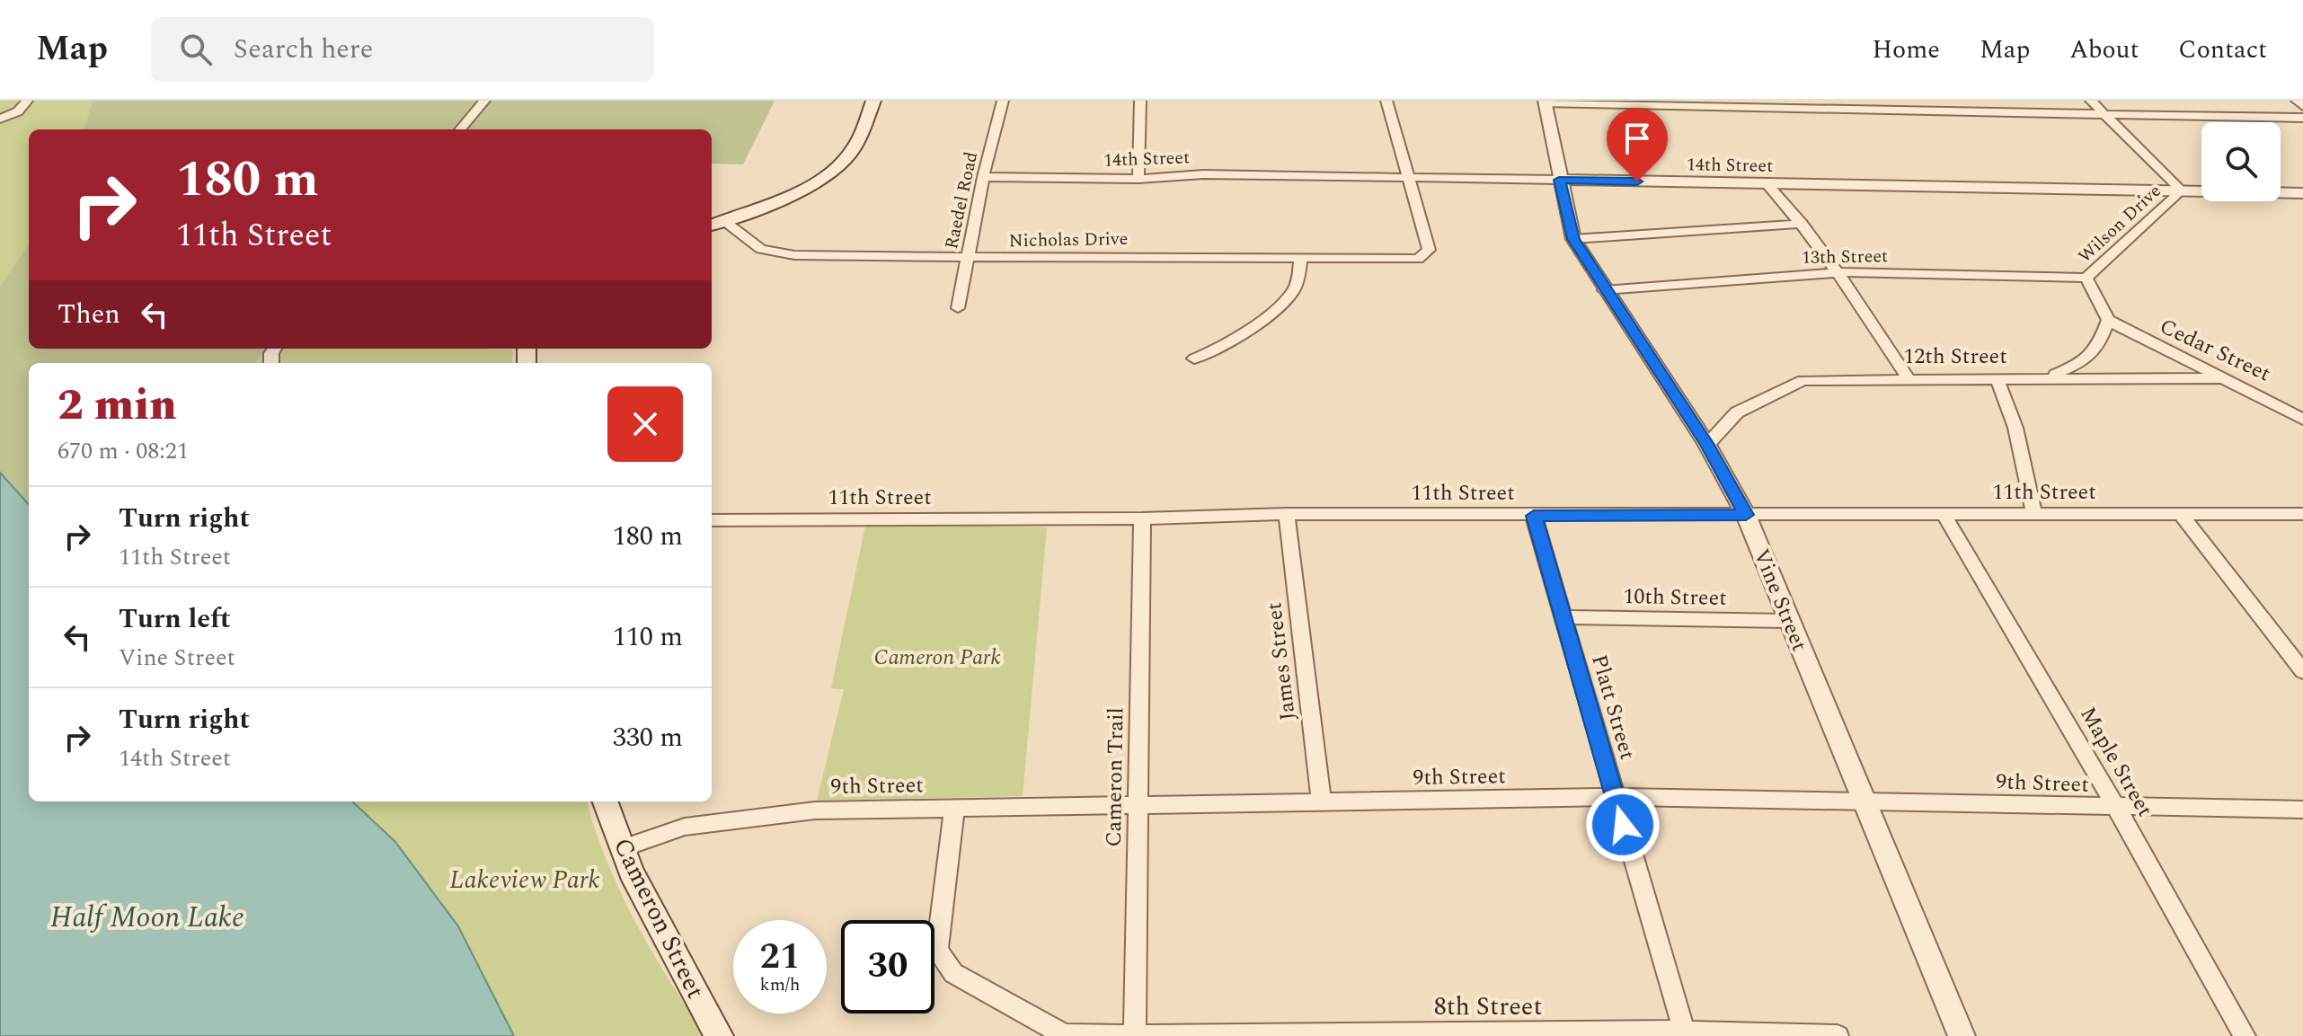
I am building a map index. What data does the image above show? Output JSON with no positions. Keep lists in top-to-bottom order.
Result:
{
  "streets": {
    "main road": ["Cameron Street"],
    "street": [
      "14th Street",
      "Raedel Road",
      "Wilson Drive",
      "Nicholas Drive",
      "13th Street",
      "Cedar Street",
      "12th Street",
      "11th Street",
      "10th Street",
      "Vine Street",
      "James Street",
      "Platt Street",
      "Maple Street",
      "Cameron Trail",
      "9th Street",
      "8th Street"
    ]
  },
  "crossings": [
    ["14th Street", "Raedel Road"],
    ["14th Street", "Wilson Drive"],
    ["14th Street", "Nicholas Drive"],
    ["14th Street", "Vine Street"],
    ["Raedel Road", "Nicholas Drive"],
    ["Wilson Drive", "13th Street"],
    ["Wilson Drive", "Cedar Street"],
    ["13th Street", "Vine Street"],
    ["Cedar Street", "12th Street"],
    ["12th Street", "Vine Street"],
    ["11th Street", "Vine Street"],
    ["11th Street", "James Street"],
    ["11th Street", "Platt Street"],
    ["11th Street", "Maple Street"],
    ["11th Street", "Cameron Trail"],
    ["10th Street", "Vine Street"],
    ["10th Street", "Platt Street"],
    ["Vine Street", "9th Street"],
    ["James Street", "9th Street"],
    ["Platt Street", "9th Street"],
    ["Platt Street", "8th Street"],
    ["Maple Street", "9th Street"],
    ["Cameron Trail", "9th Street"],
    ["Cameron Trail", "8th Street"],
    ["9th Street", "Cameron Street"],
    ["9th Street", "8th Street"]
  ],
  "water": ["Half Moon Lake"],
  "parks": ["Cameron Park", "Lakeview Park"],
  "page": {
    "header": "Map",
    "search": "Search here",
    "nav": [
      "Home",
      "Map",
      "About",
      "Contact"
    ],
    "turn": ["180 m", "11th Street"],
    "then": "Then",
    "heading": ["2 min", "670 m · 08:21"],
    "list": [
      {
        "name": "Turn right",
        "note": "11th Street",
        "value": "180 m"
      },
      {
        "name": "Turn left",
        "note": "Vine Street",
        "value": "110 m"
      },
      {
        "name": "Turn right",
        "note": "14th Street",
        "value": "330 m"
      }
    ],
    "speed": "21 km/h",
    "limit": "30"
  }
}
